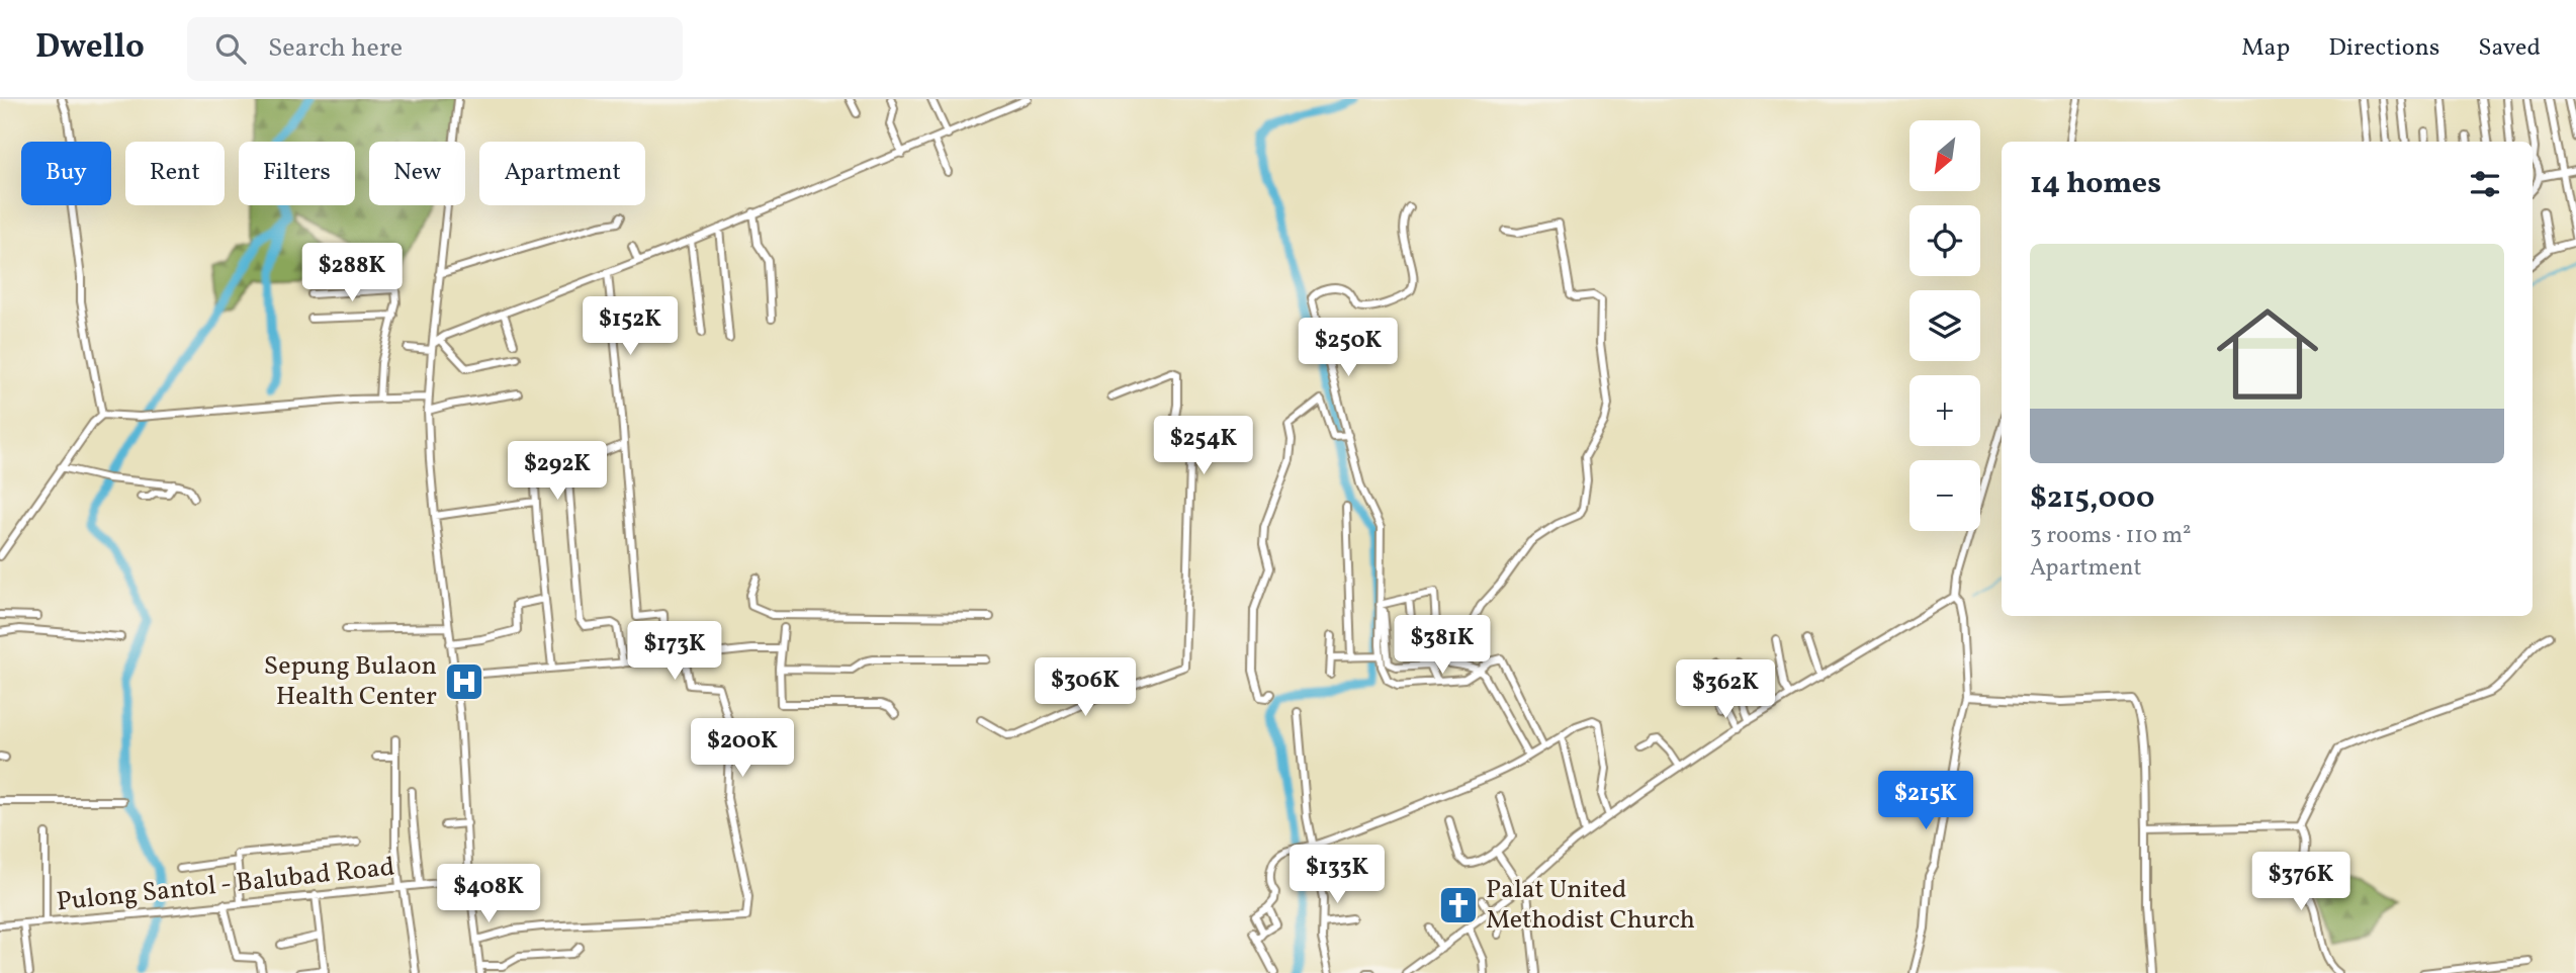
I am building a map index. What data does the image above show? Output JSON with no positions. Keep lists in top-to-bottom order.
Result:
{
  "streets": {
    "street": ["Pulong Santol - Balubad Road"]
  },
  "places": {
    "hospital": ["Sepung Bulaon Health Center"],
    "church": ["Palat United Methodist Church"]
  },
  "north": "bottom left",
  "page": {
    "header": "Dwello",
    "search": "Search here",
    "nav": ["Map", "Directions", "Saved"],
    "map_buttons": ["+", "−"],
    "chip": [
      "Buy",
      "Rent",
      "Filters",
      "New",
      "Apartment"
    ],
    "heading": "14 homes",
    "list": [
      {
        "name": "$215,000",
        "note": "3 rooms · 110 m² · Apartment"
      }
    ],
    "price": [
      "$288K",
      "$152K",
      "$250K",
      "$254K",
      "$292K",
      "$381K",
      "$173K",
      "$306K",
      "$362K",
      "$200K",
      "$215K",
      "$133K",
      "$376K",
      "$408K"
    ]
  }
}
